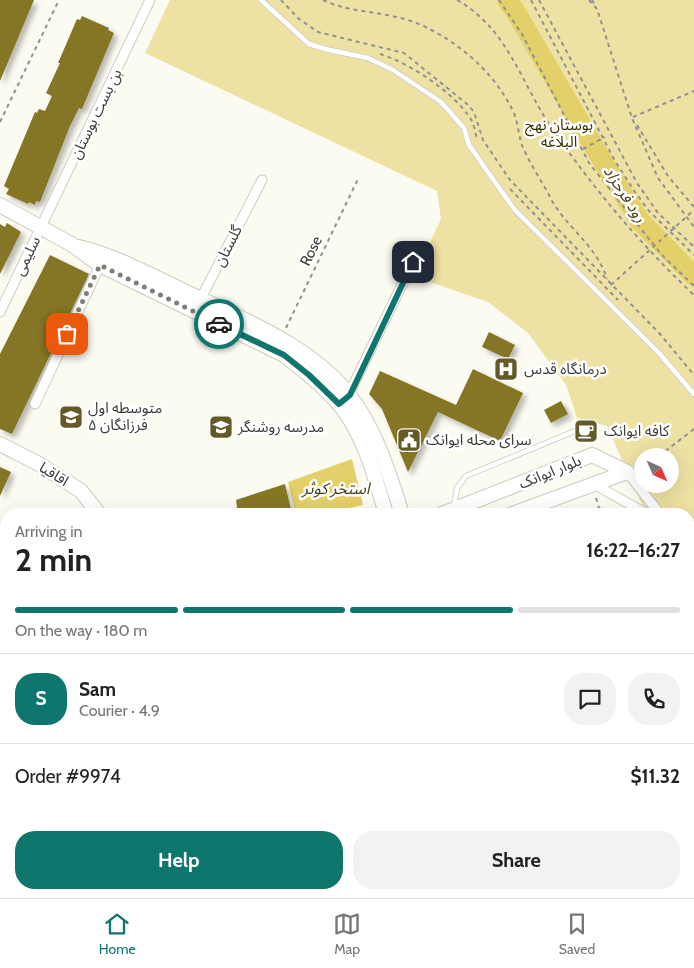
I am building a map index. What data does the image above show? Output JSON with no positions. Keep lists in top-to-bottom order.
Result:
{
  "streets": {
    "street": [
      "بن بست بوستان",
      "گلستان",
      "سلیمی",
      "بلوار ایوانک",
      "اقاقیا"
    ],
    "path": ["Rose"]
  },
  "crossings": [
    ["بن بست بوستان", "سلیمی"]
  ],
  "water": ["رود فرحزاد", "استخر کوثر"],
  "parks": ["بوستان نهج البلاغه"],
  "places": {
    "hospital": ["درمانگاه قدس"],
    "school or university": ["متوسطه اول فرزانگان ۵", "مدرسه روشنگر"],
    "cafe": ["کافه ایوانک"],
    "public building": ["سرای محله ایوانک"]
  },
  "north": "bottom right",
  "page": {
    "heading": ["2 min", "Arriving in", "16:22–16:27"],
    "panel": [
      "Sam",
      "Courier · 4.9",
      "Order #9974",
      "$11.32"
    ],
    "bar": "On the way · 180 m",
    "round": "S",
    "buttons": ["Help", "Share"],
    "tabs": ["Home", "Map", "Saved"]
  }
}
